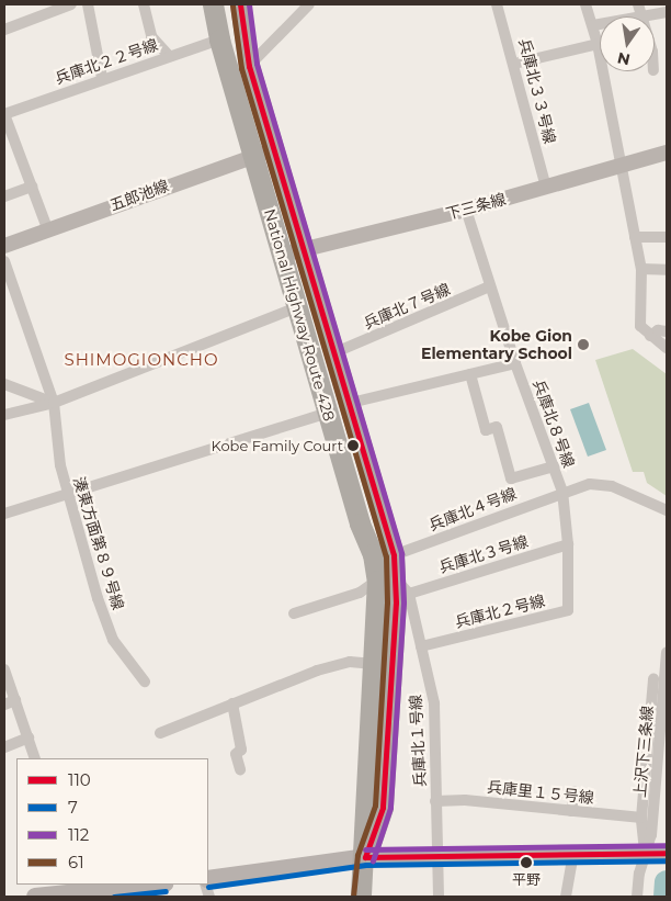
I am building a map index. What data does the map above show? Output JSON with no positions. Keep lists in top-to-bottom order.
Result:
{
  "streets": {
    "highway": ["National Highway Route 428"],
    "street": [
      "兵庫北２２号線",
      "兵庫北３３号線",
      "五郎池線",
      "下三条線",
      "兵庫北７号線",
      "兵庫北８号線",
      "兵庫北４号線",
      "湊東方面第８９号線",
      "兵庫北３号線",
      "兵庫北２号線",
      "兵庫北１号線",
      "上沢下三条線",
      "兵庫里１５号線"
    ]
  },
  "crossings": [
    ["兵庫北２２号線", "National Highway Route 428"],
    ["兵庫北３３号線", "下三条線"],
    ["五郎池線", "National Highway Route 428"],
    ["下三条線", "National Highway Route 428"],
    ["下三条線", "兵庫北８号線"],
    ["兵庫北７号線", "National Highway Route 428"],
    ["兵庫北７号線", "兵庫北８号線"],
    ["National Highway Route 428", "兵庫北４号線"],
    ["National Highway Route 428", "兵庫北３号線"],
    ["National Highway Route 428", "兵庫北１号線"],
    ["兵庫北８号線", "兵庫北４号線"],
    ["兵庫北８号線", "兵庫北２号線"],
    ["兵庫北４号線", "兵庫北２号線"],
    ["兵庫北３号線", "兵庫北２号線"],
    ["兵庫北３号線", "兵庫北１号線"],
    ["兵庫北２号線", "兵庫北１号線"],
    ["兵庫北１号線", "兵庫里１５号線"]
  ],
  "districts": ["SHIMOGIONCHO"],
  "places": ["Kobe Gion Elementary School", "Kobe Family Court", "平野"],
  "lines": [
    "transit line 110",
    "transit line 112",
    "transit line 61",
    "transit line 7"
  ],
  "legend": [
    "110",
    "7",
    "112",
    "61"
  ],
  "north": "bottom"
}
